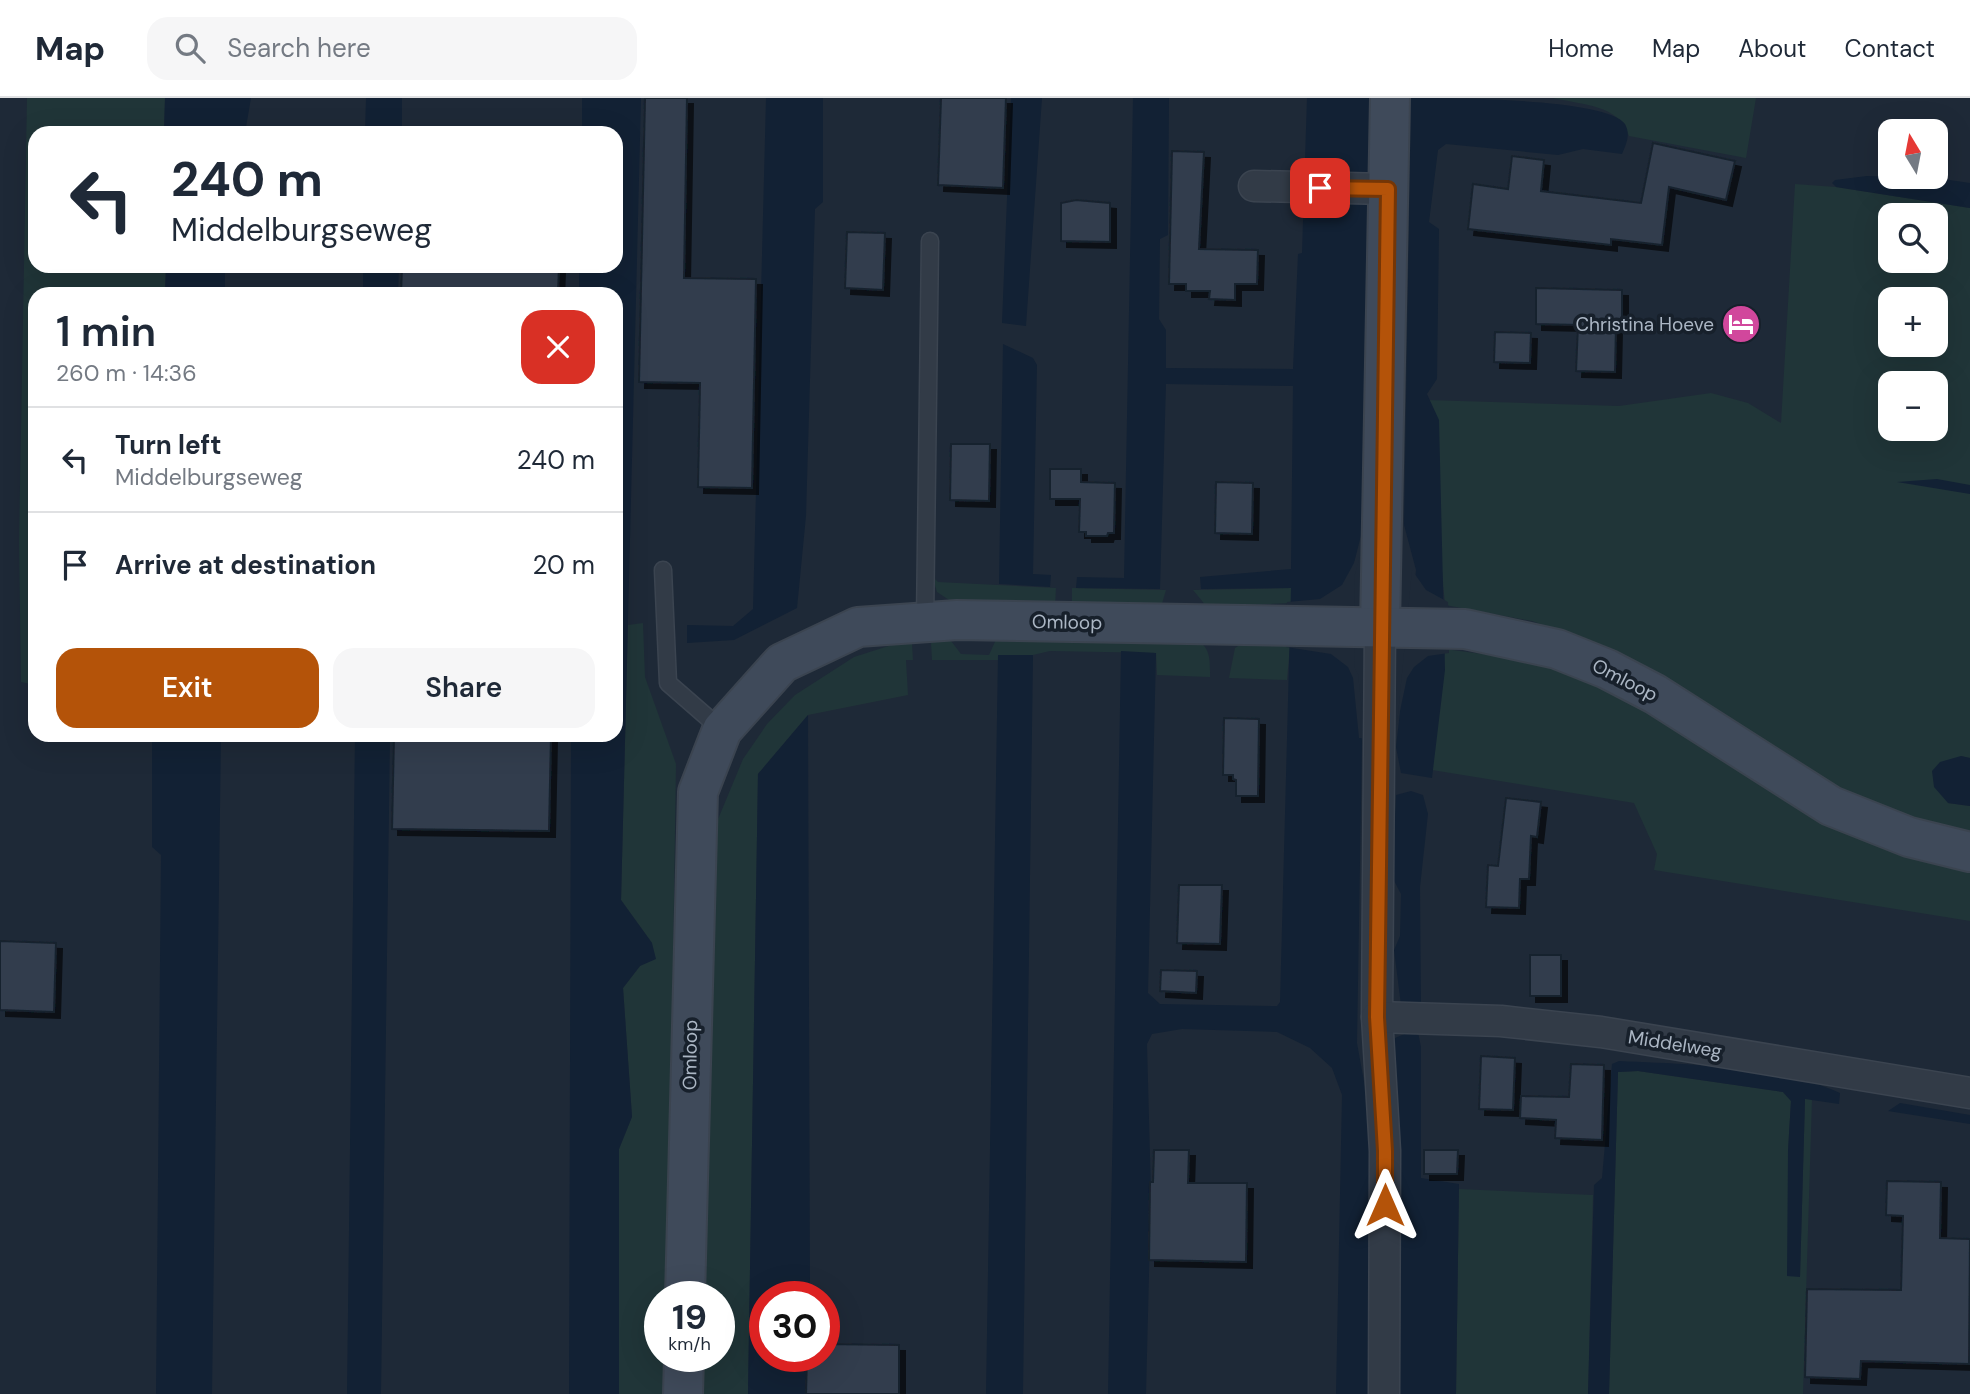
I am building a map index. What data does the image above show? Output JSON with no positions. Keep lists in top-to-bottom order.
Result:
{
  "streets": {
    "street": ["Omloop", "Middelweg"]
  },
  "places": {
    "hotel": ["Christina Hoeve"]
  },
  "north": "top",
  "page": {
    "header": "Map",
    "search": "Search here",
    "nav": [
      "Home",
      "Map",
      "About",
      "Contact"
    ],
    "map_buttons": ["+", "−"],
    "turn": ["240 m", "Middelburgseweg"],
    "heading": ["1 min", "260 m · 14:36"],
    "list": [
      {
        "name": "Turn left",
        "note": "Middelburgseweg",
        "value": "240 m"
      },
      {
        "name": "Arrive at destination",
        "value": "20 m"
      }
    ],
    "buttons": ["Exit", "Share"],
    "speed": "19 km/h",
    "limit": "30"
  }
}
